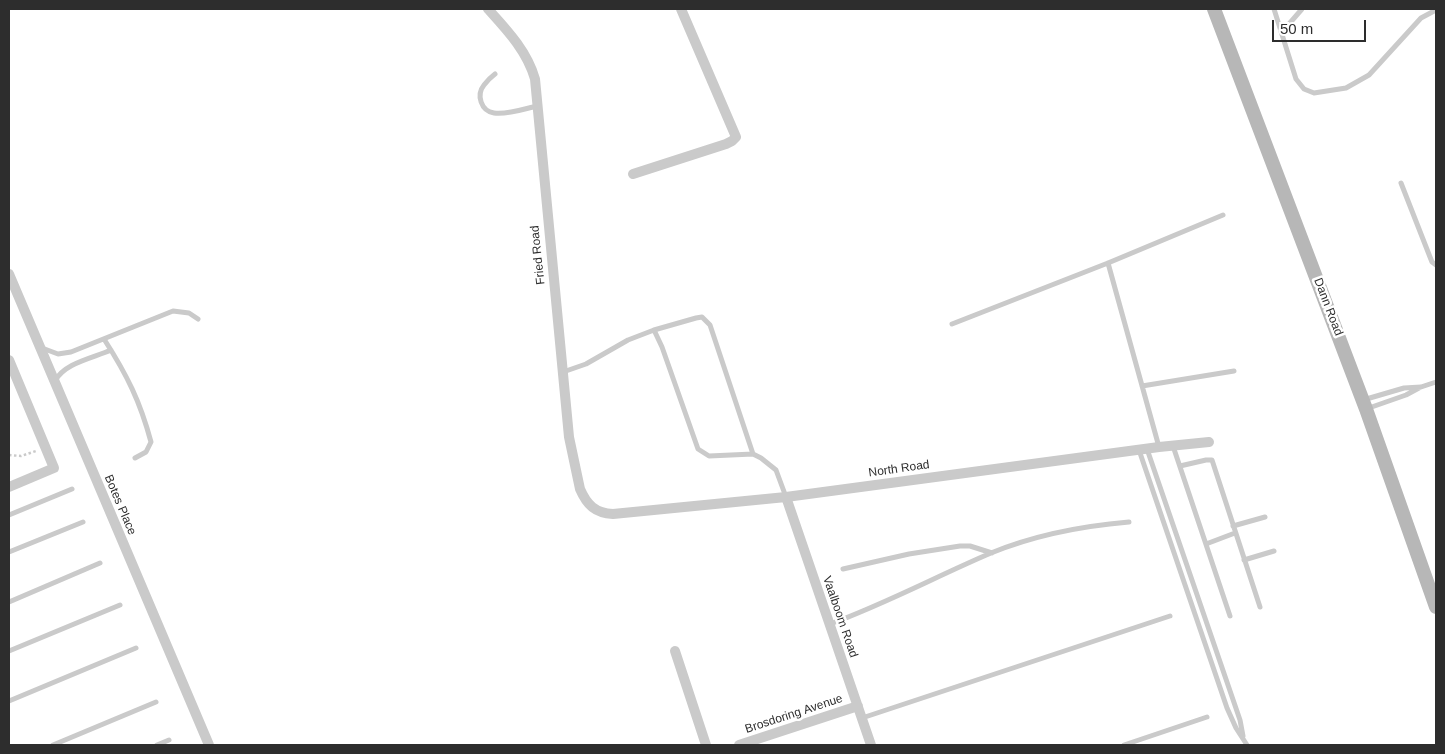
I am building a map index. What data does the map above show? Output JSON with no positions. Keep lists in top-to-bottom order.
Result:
{
  "streets": {
    "main road": ["Dann Road"],
    "street": [
      "Fried Road",
      "North Road",
      "Botes Place",
      "Vaalboom Road",
      "Brosdoring Avenue"
    ]
  },
  "crossings": [
    ["Fried Road", "North Road"],
    ["North Road", "Vaalboom Road"],
    ["Vaalboom Road", "Brosdoring Avenue"]
  ],
  "scale_bar": "50 m"
}
